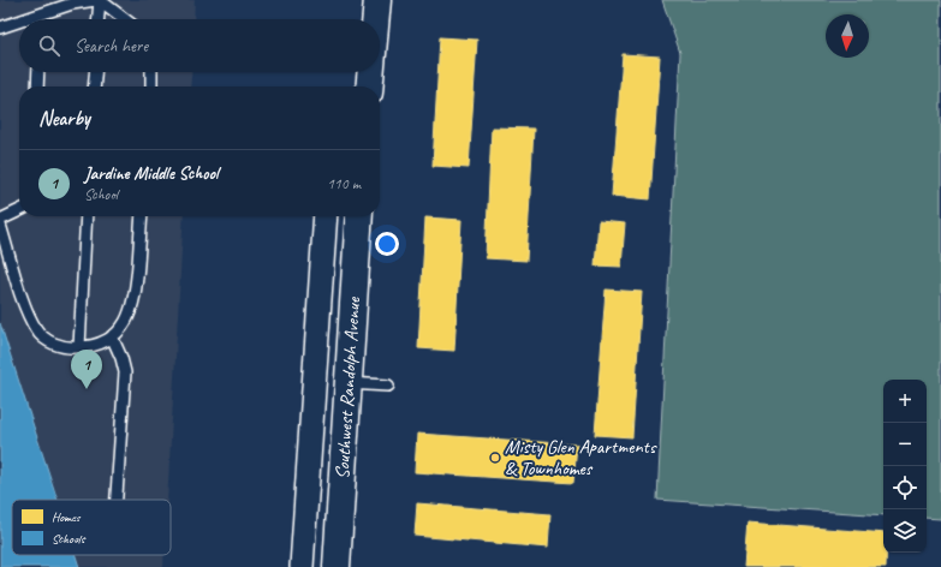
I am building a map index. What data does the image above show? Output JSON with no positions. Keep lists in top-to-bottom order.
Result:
{
  "streets": {
    "street": ["Southwest Randolph Avenue"]
  },
  "places": ["Misty Glen Apartments & Townhomes"],
  "legend": ["Homes", "Schools"],
  "north": "bottom",
  "page": {
    "search": "Search here",
    "heading": "Nearby",
    "list": [
      {
        "mark": "1",
        "name": "Jardine Middle School",
        "note": "School",
        "value": "110 m"
      }
    ],
    "pins": "1",
    "map_buttons": ["+", "−"]
  }
}
